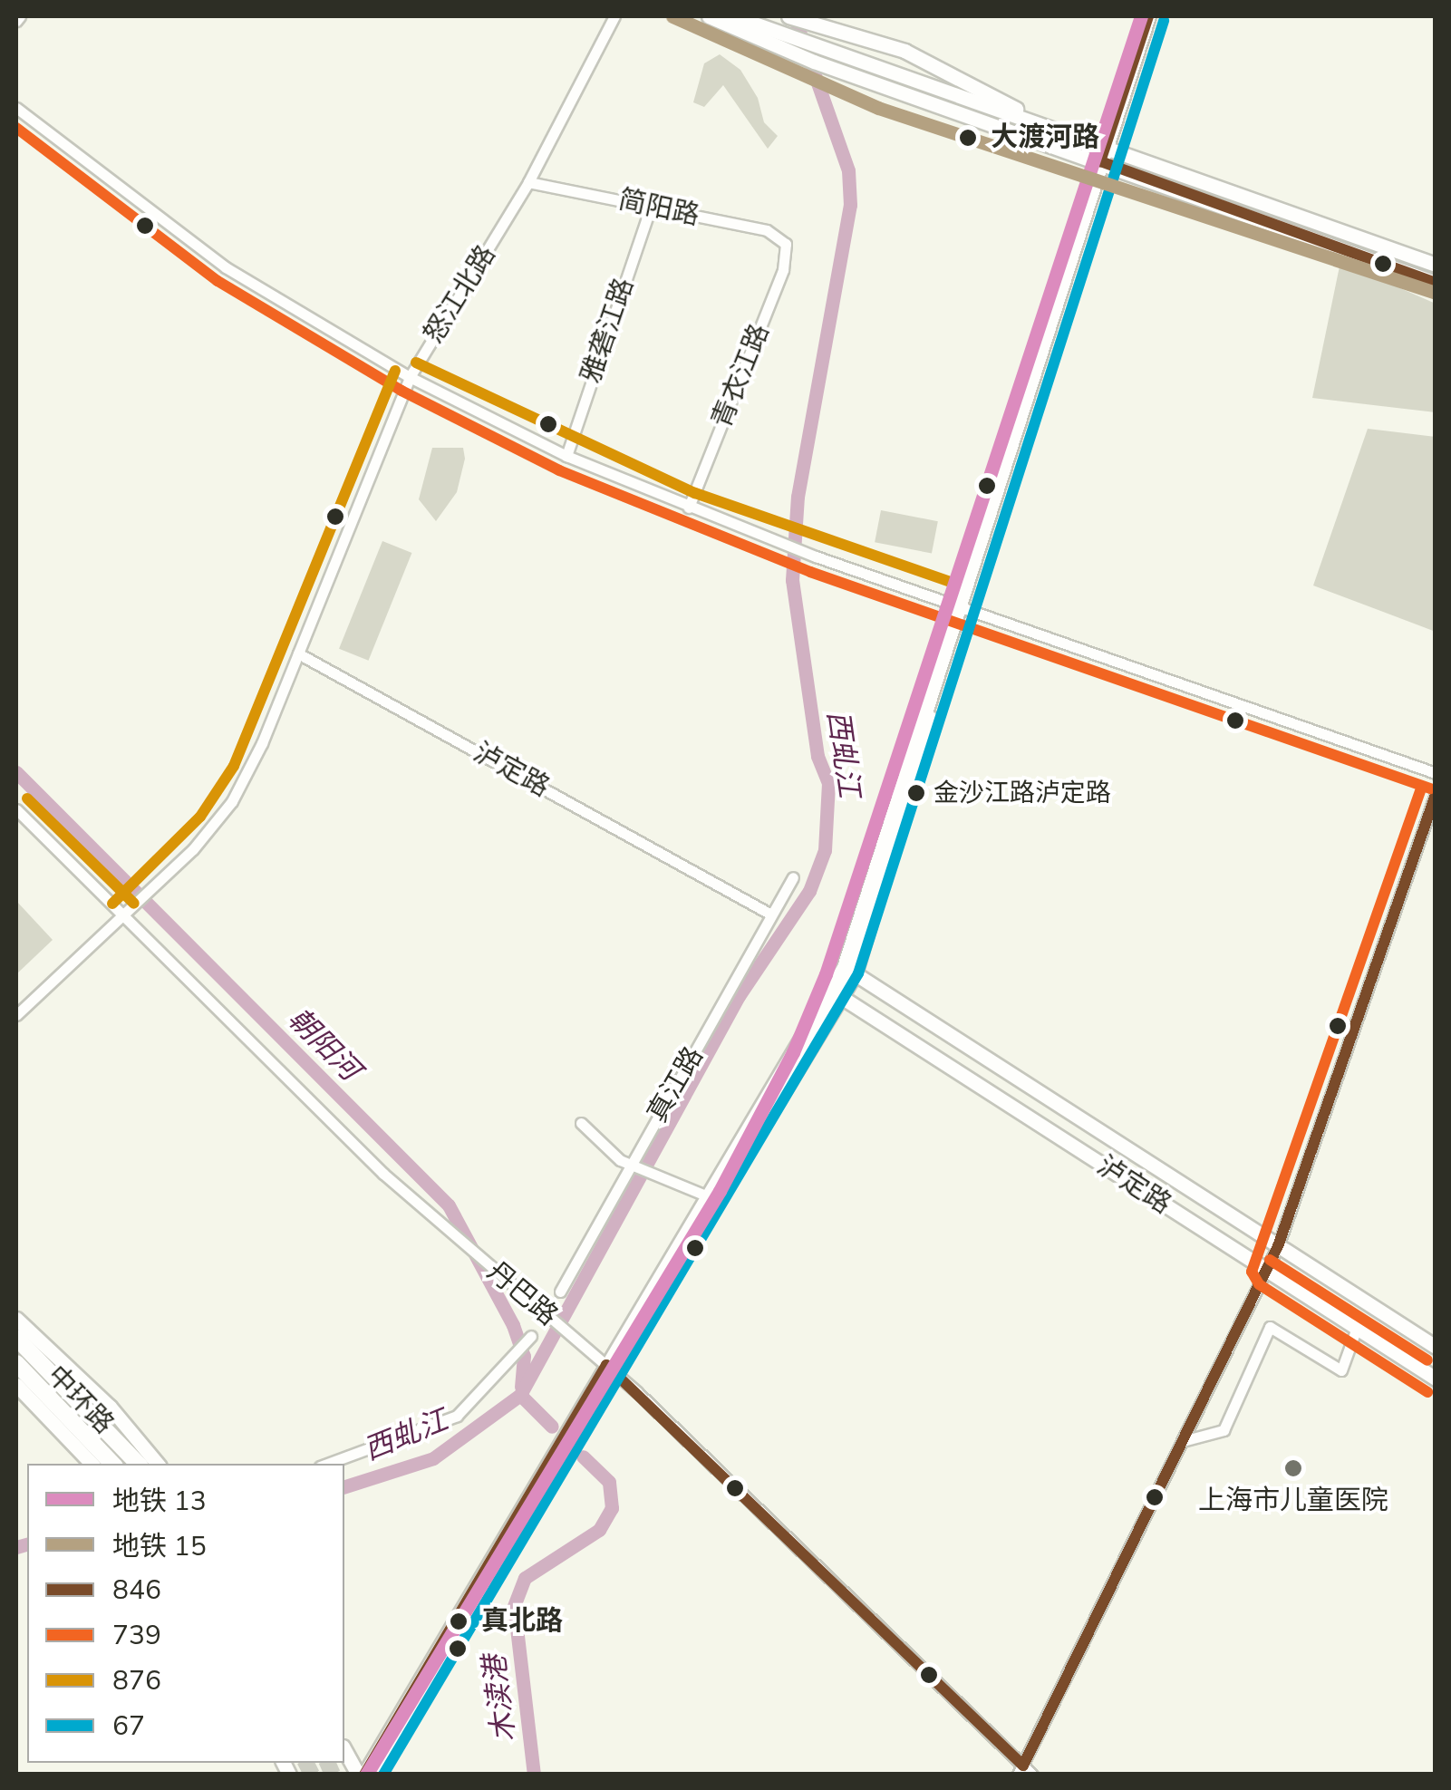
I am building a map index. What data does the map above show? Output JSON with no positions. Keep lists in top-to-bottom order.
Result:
{
  "streets": {
    "highway": ["中环路"],
    "main road": ["泸定路"],
    "street": [
      "简阳路",
      "怒江北路",
      "雅砻江路",
      "青衣江路",
      "真江路",
      "丹巴路"
    ]
  },
  "crossings": [
    ["简阳路", "怒江北路"],
    ["简阳路", "雅砻江路"],
    ["简阳路", "青衣江路"],
    ["怒江北路", "泸定路"],
    ["怒江北路", "丹巴路"],
    ["泸定路", "真江路"]
  ],
  "water": ["西虬江", "朝阳河", "木渎港"],
  "places": [
    "大渡河路",
    "金沙江路泸定路",
    "上海市儿童医院",
    "真北路"
  ],
  "lines": [
    "metro line 13",
    "metro line 15",
    "transit line 846",
    "transit line 876",
    "transit line 67",
    "transit line 739"
  ],
  "legend": [
    "地铁 13",
    "地铁 15",
    "846",
    "739",
    "876",
    "67"
  ]
}
